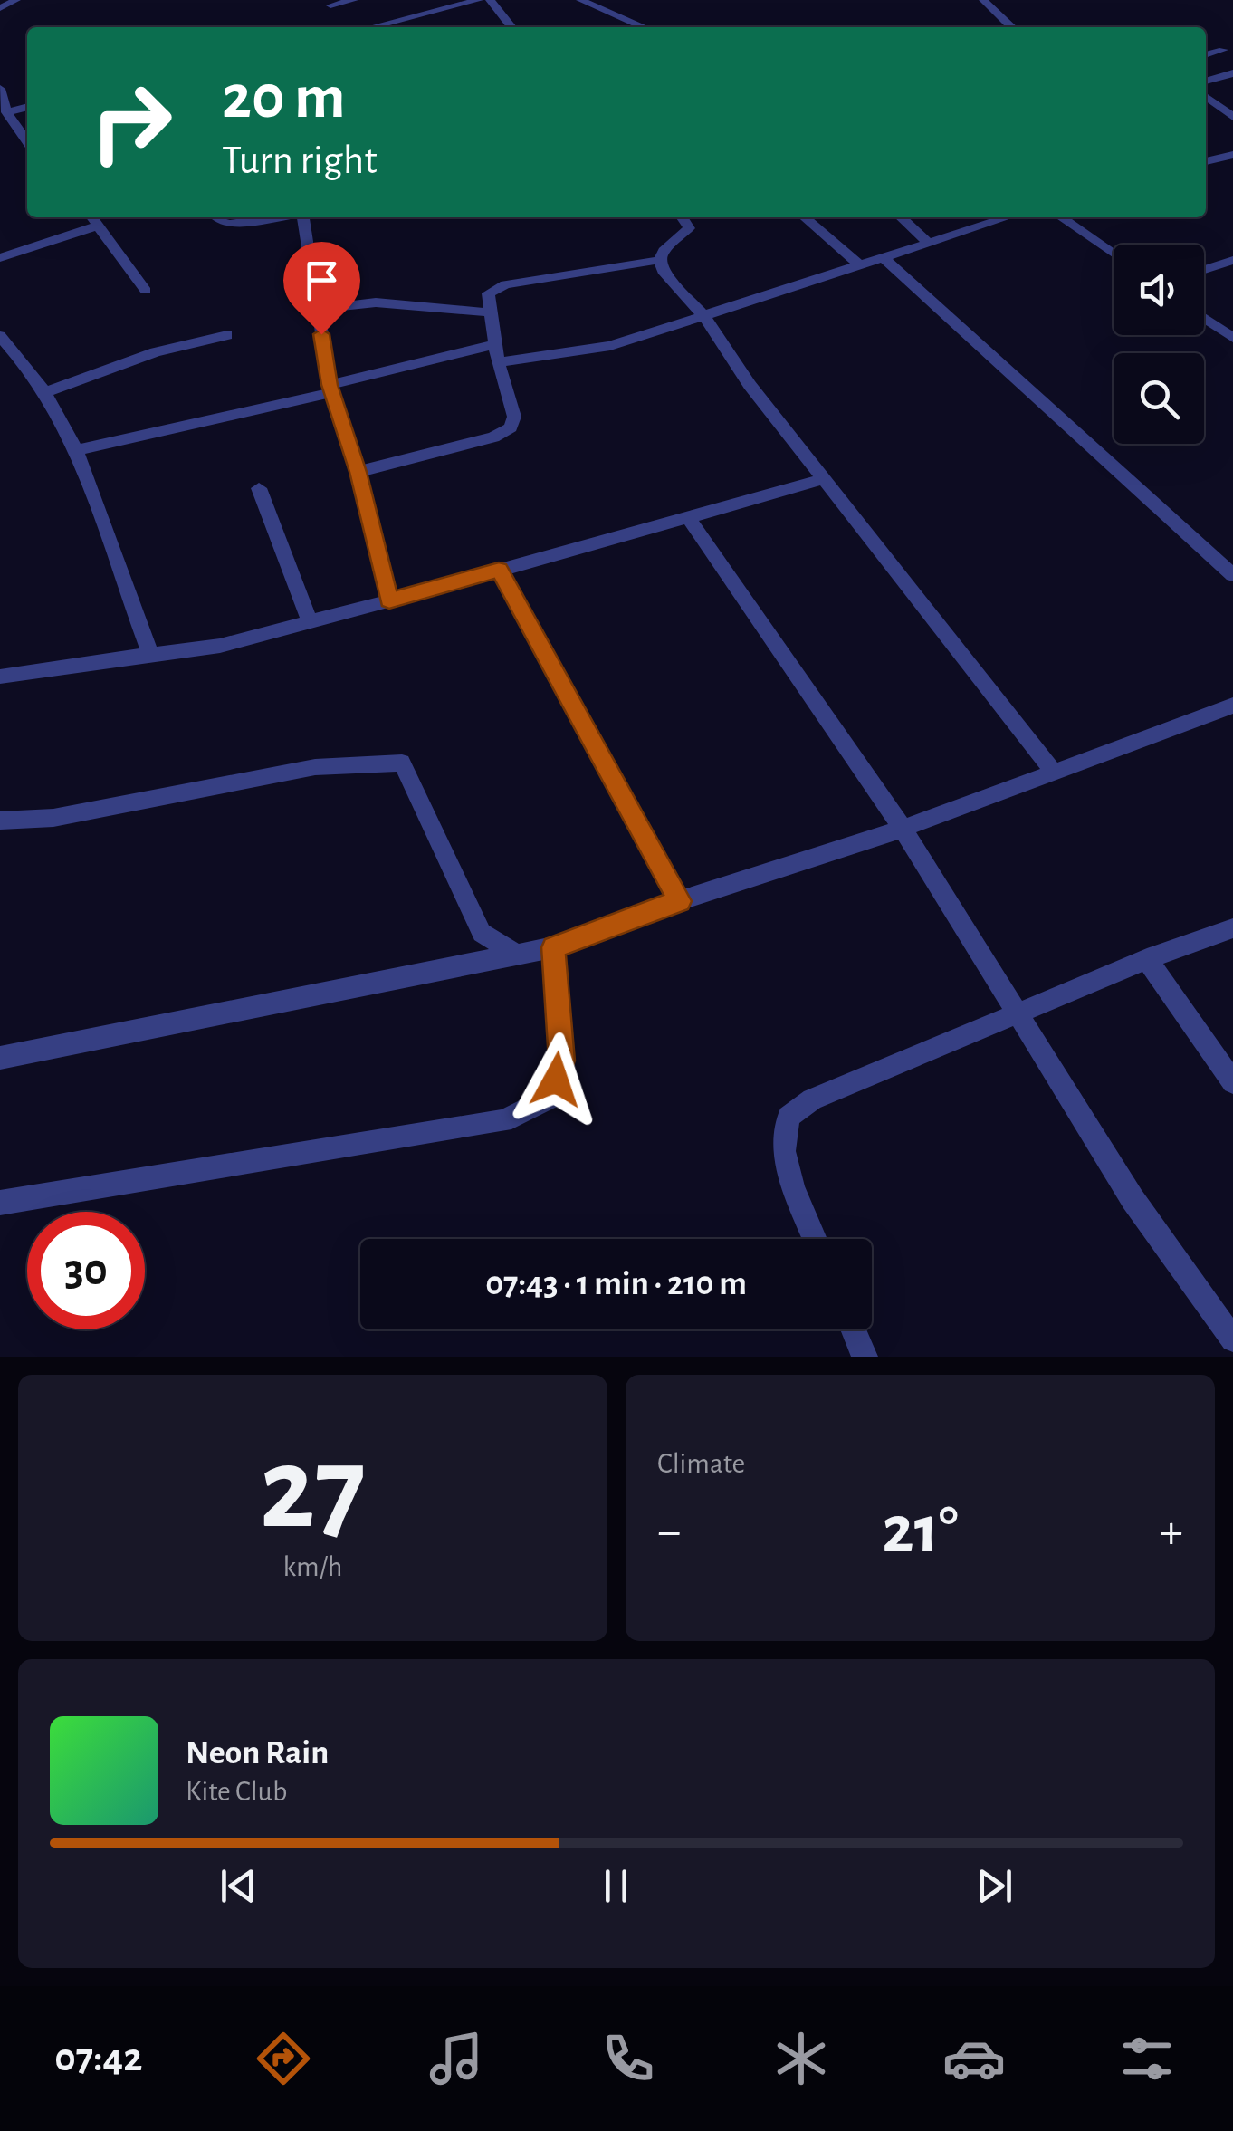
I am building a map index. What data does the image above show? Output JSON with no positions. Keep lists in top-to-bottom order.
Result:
{
  "page": {
    "turn": ["20 m", "Turn right"],
    "limit": "30",
    "trip": "07:43 · 1 min · 210 m",
    "tile": [
      ["27", "km/h"],
      "Climate"
    ],
    "heat": ["−", "21°", "+"],
    "song": ["Neon Rain", "Kite Club"],
    "tabs": "07:42"
  }
}
